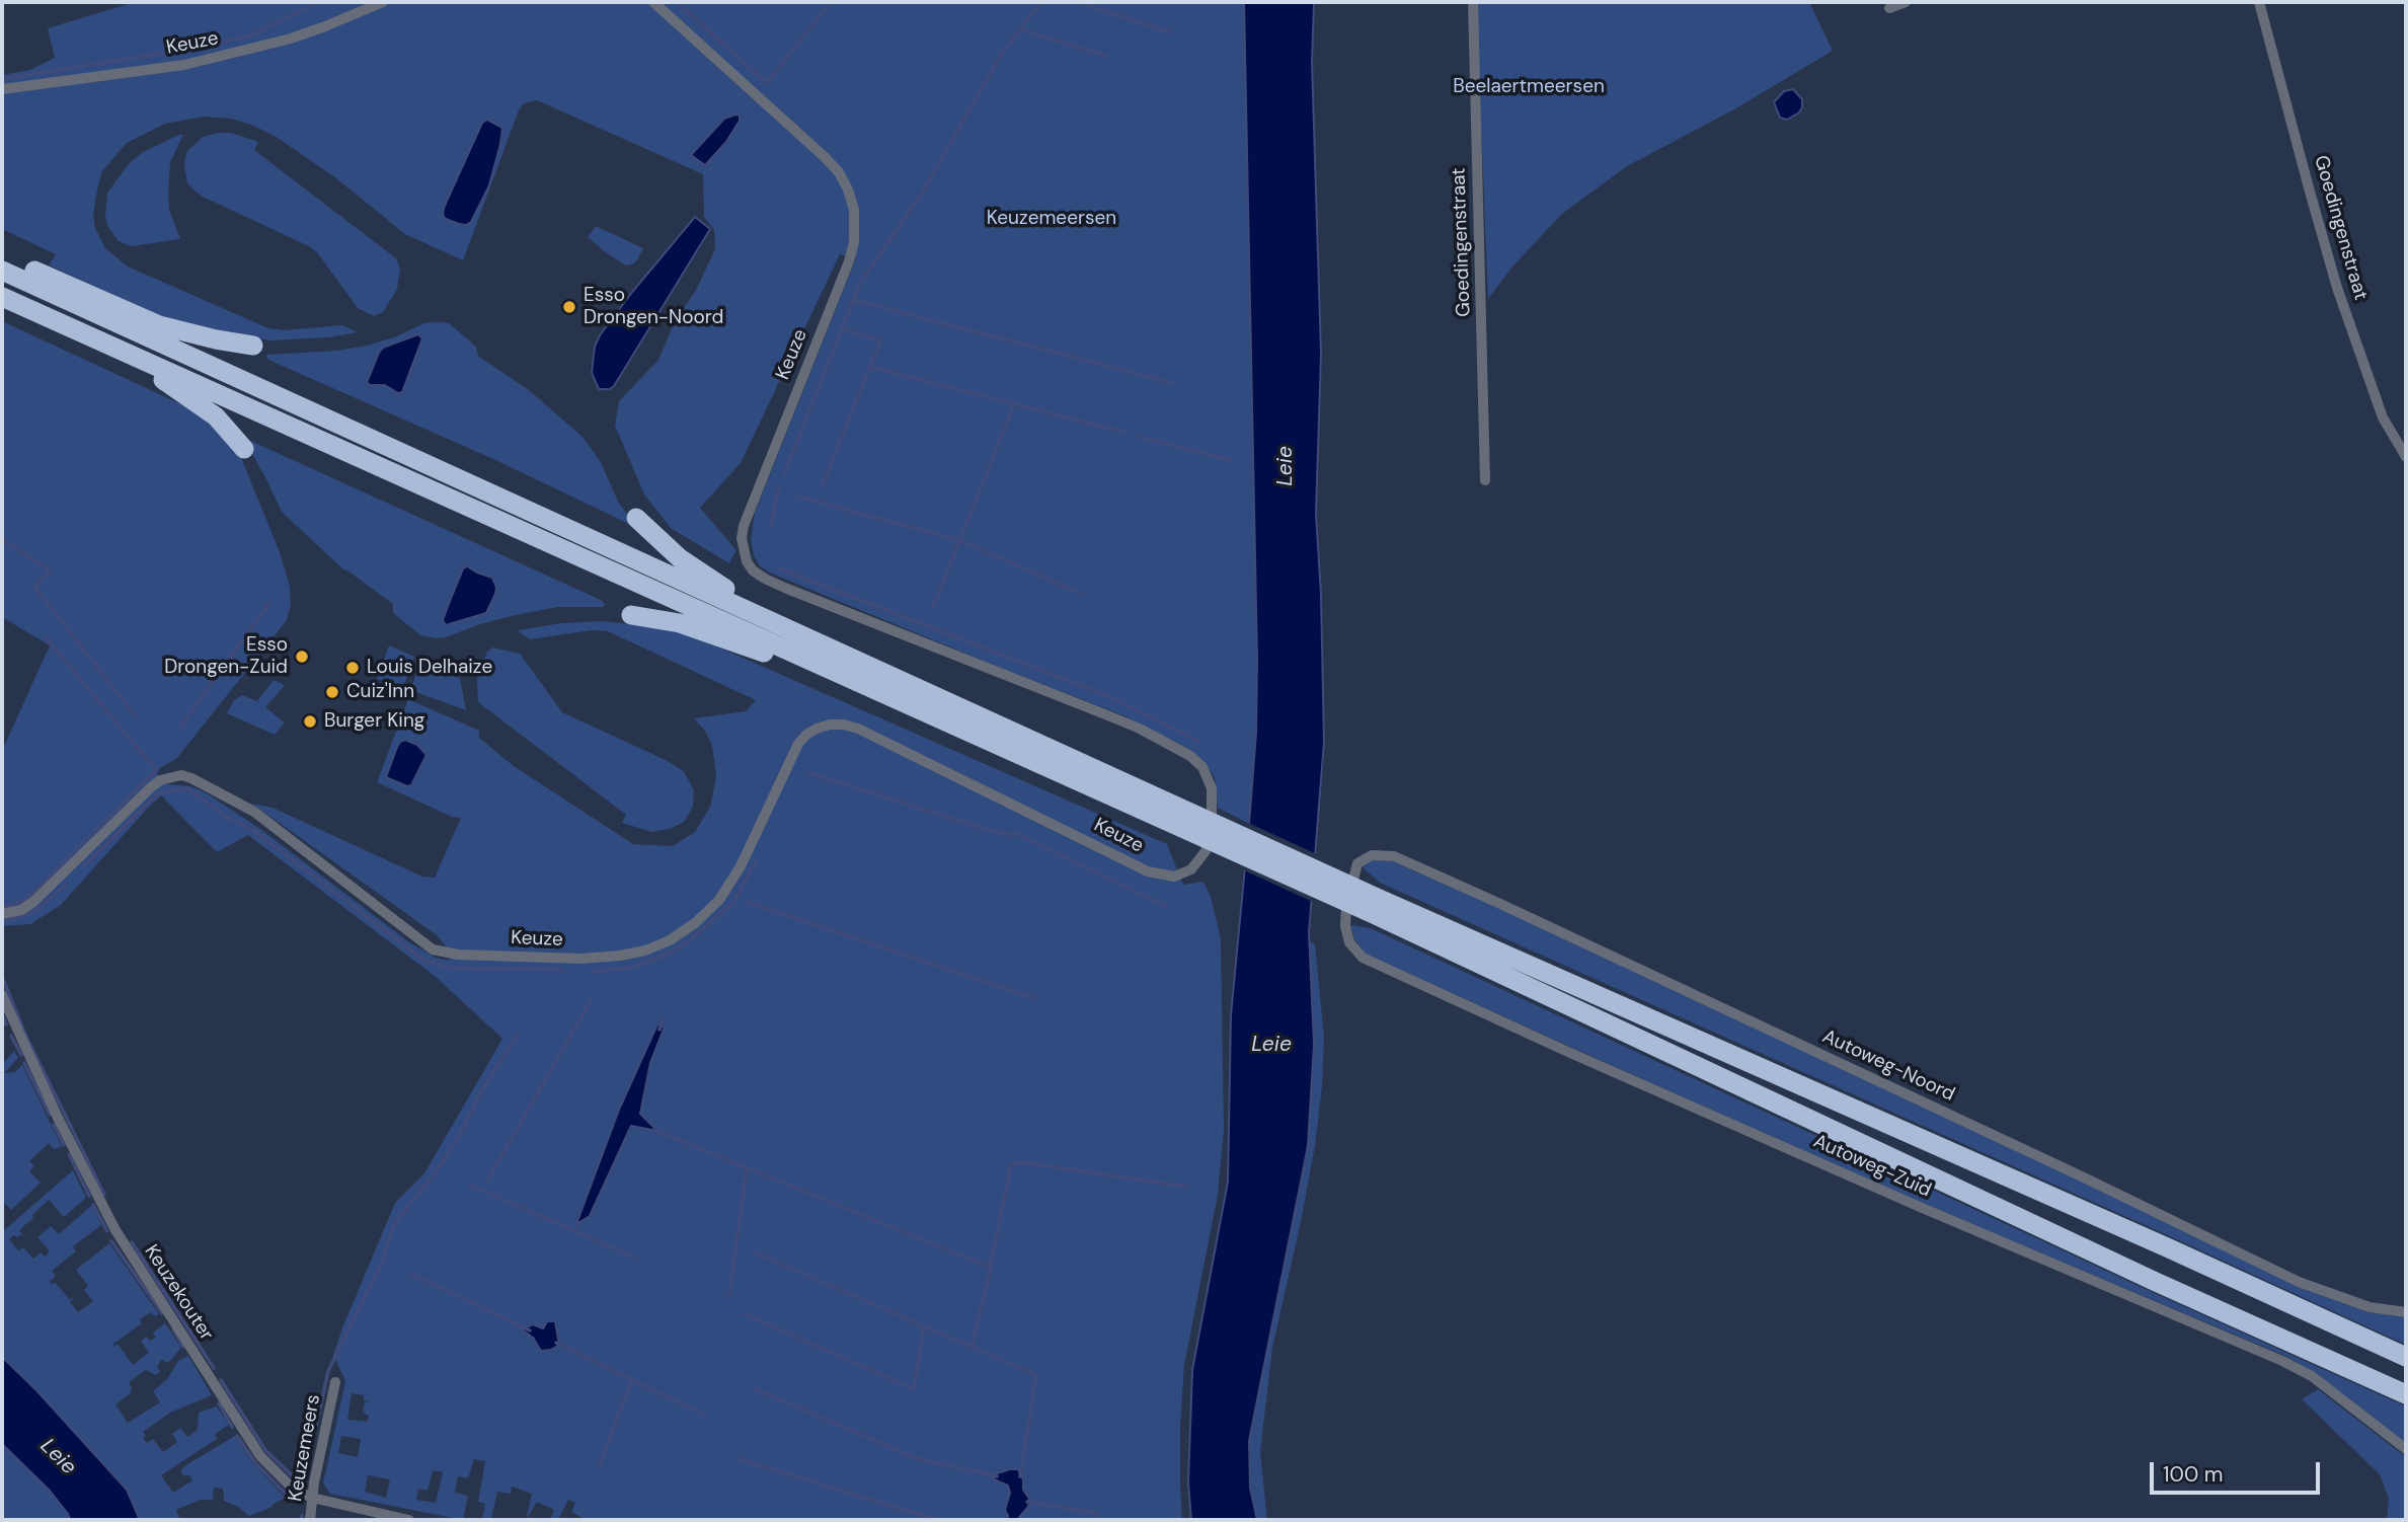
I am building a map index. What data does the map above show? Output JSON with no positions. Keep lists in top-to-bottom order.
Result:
{
  "streets": {
    "street": [
      "Keuze",
      "Goedingenstraat",
      "Autoweg-Noord",
      "Autoweg-Zuid",
      "Keuzekouter",
      "Keuzemeers"
    ]
  },
  "crossings": [
    ["Autoweg-Noord", "Autoweg-Zuid"],
    ["Keuzekouter", "Keuzemeers"]
  ],
  "water": ["Leie"],
  "parks": ["Beelaertmeersen", "Keuzemeersen"],
  "places": [
    "Esso Drongen-Noord",
    "Esso Drongen-Zuid",
    "Louis Delhaize",
    "Cuiz'Inn",
    "Burger King"
  ],
  "scale_bar": "100 m"
}
